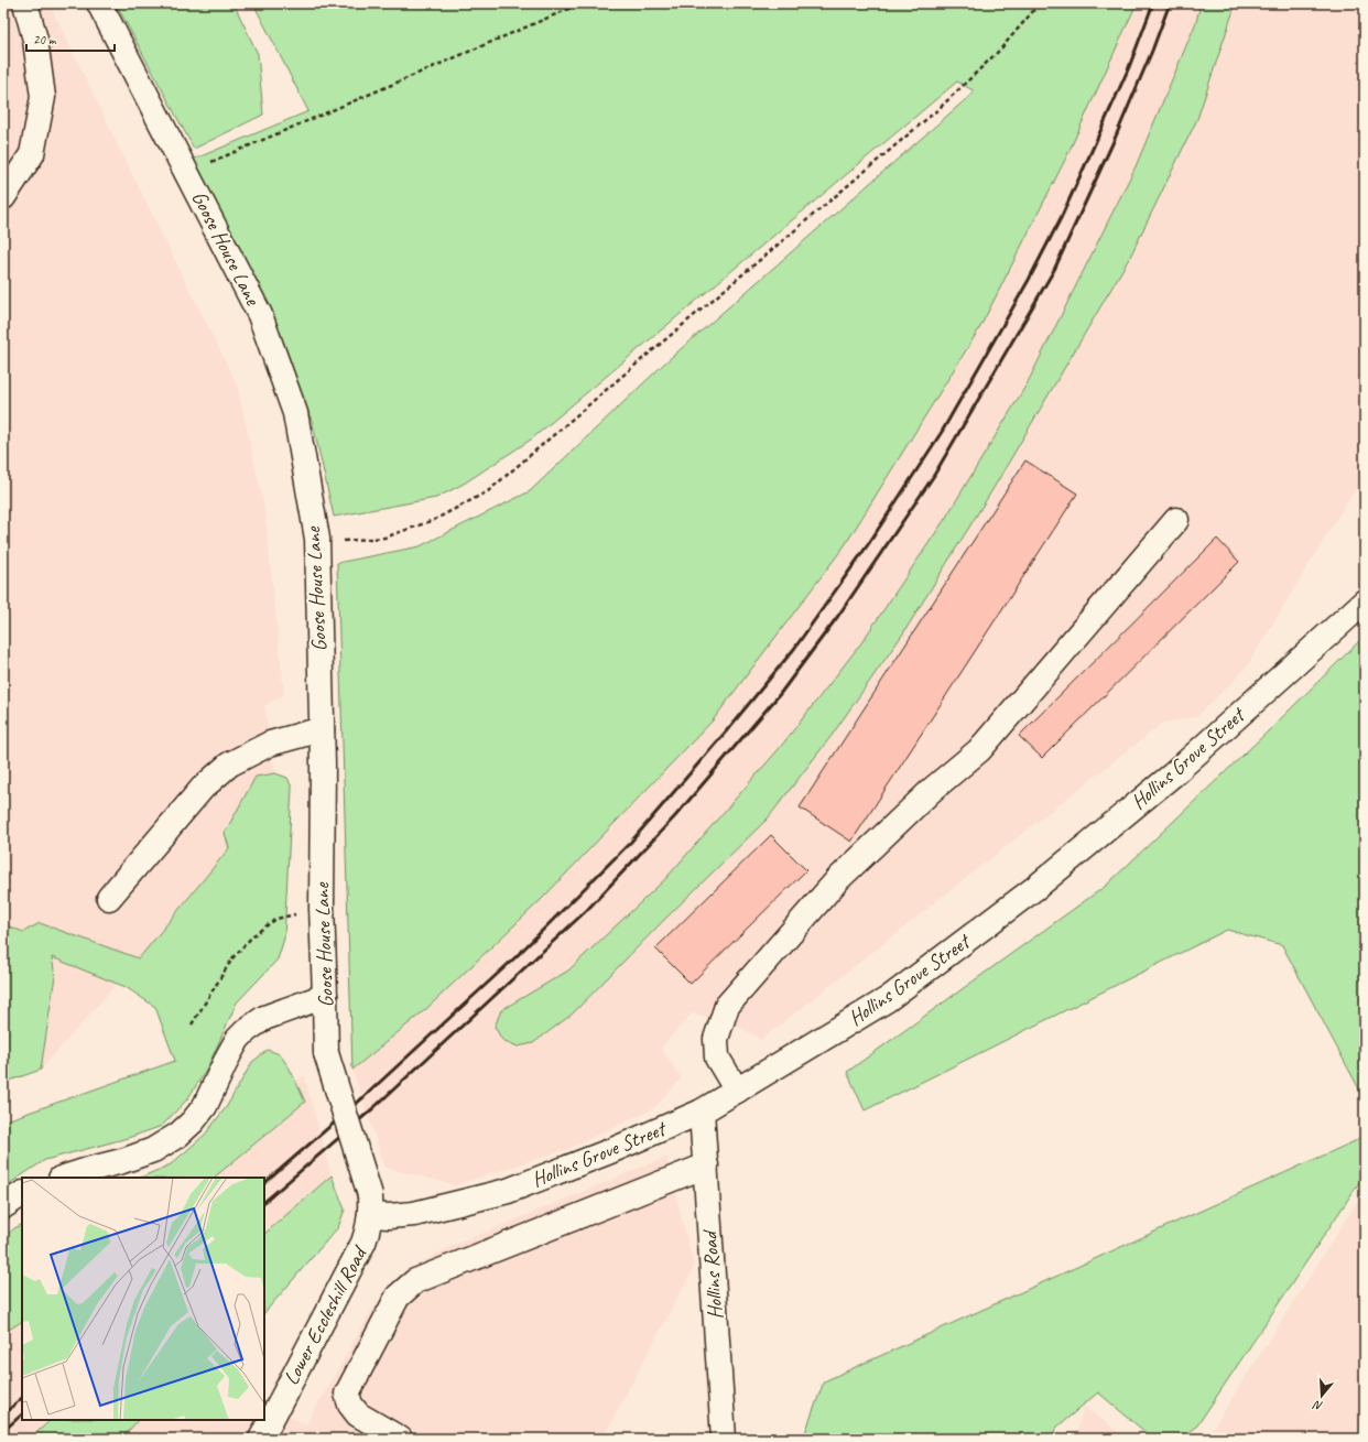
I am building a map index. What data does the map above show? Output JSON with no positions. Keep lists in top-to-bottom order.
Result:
{
  "streets": {
    "street": [
      "Goose House Lane",
      "Hollins Grove Street",
      "Hollins Road",
      "Lower Eccleshill Road"
    ]
  },
  "crossings": [
    ["Goose House Lane", "Hollins Grove Street"],
    ["Goose House Lane", "Lower Eccleshill Road"],
    ["Hollins Grove Street", "Hollins Road"],
    ["Hollins Grove Street", "Lower Eccleshill Road"]
  ],
  "scale_bar": "20 m",
  "north": "bottom"
}
